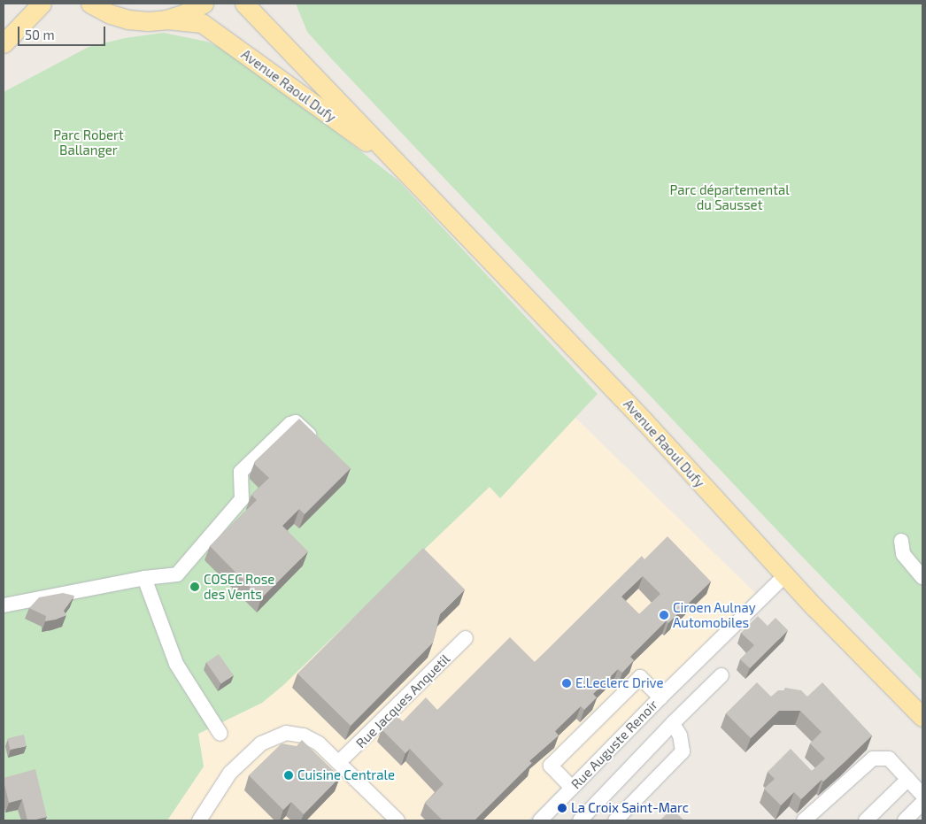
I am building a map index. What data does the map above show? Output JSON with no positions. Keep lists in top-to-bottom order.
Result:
{
  "streets": {
    "main road": ["Avenue Raoul Dufy"],
    "street": ["Rue Jacques Anquetil", "Rue Auguste Renoir"]
  },
  "crossings": [
    ["Avenue Raoul Dufy", "Rue Auguste Renoir"]
  ],
  "parks": ["Parc Robert Ballanger", "Parc départemental du Sausset"],
  "places": [
    "COSEC Rose des Vents",
    "Ciroen Aulnay Automobiles",
    "E.Leclerc Drive",
    "Cuisine Centrale",
    "La Croix Saint-Marc"
  ],
  "scale_bar": "50 m"
}
